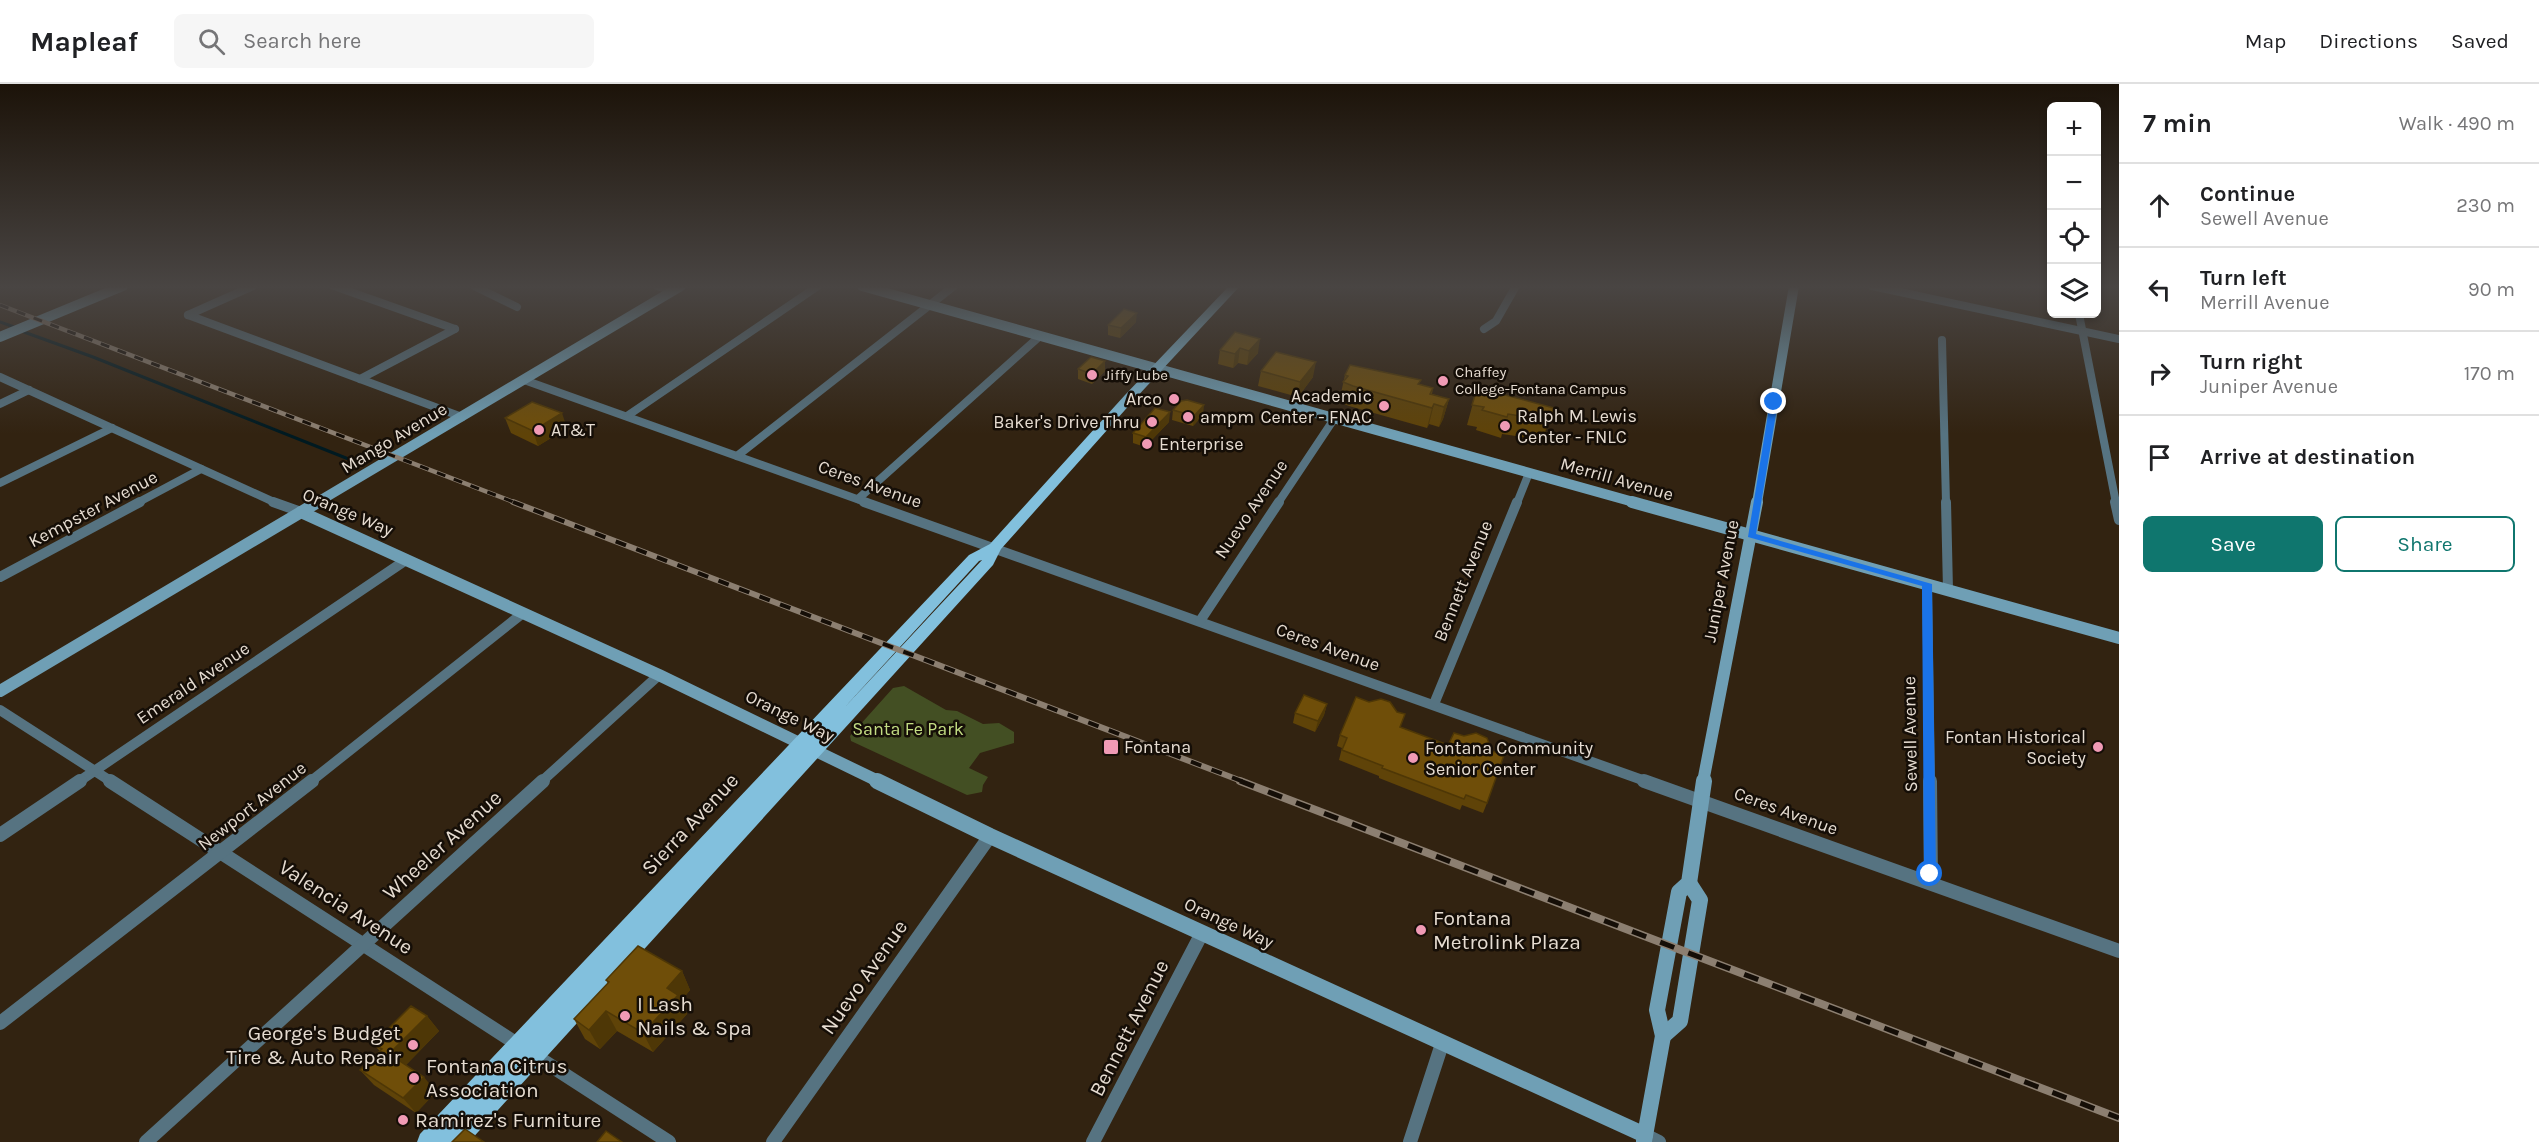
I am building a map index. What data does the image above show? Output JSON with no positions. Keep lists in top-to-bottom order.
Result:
{
  "streets": {
    "main road": ["Sierra Avenue"],
    "street": [
      "Mango Avenue",
      "Merrill Avenue",
      "Ceres Avenue",
      "Kempster Avenue",
      "Nuevo Avenue",
      "Orange Way",
      "Bennett Avenue",
      "Juniper Avenue",
      "Emerald Avenue",
      "Sewell Avenue",
      "Newport Avenue",
      "Wheeler Avenue",
      "Valencia Avenue"
    ]
  },
  "crossings": [
    ["Mango Avenue", "Ceres Avenue"],
    ["Mango Avenue", "Orange Way"],
    ["Merrill Avenue", "Nuevo Avenue"],
    ["Merrill Avenue", "Bennett Avenue"],
    ["Merrill Avenue", "Juniper Avenue"],
    ["Merrill Avenue", "Sewell Avenue"],
    ["Merrill Avenue", "Sierra Avenue"],
    ["Ceres Avenue", "Nuevo Avenue"],
    ["Ceres Avenue", "Bennett Avenue"],
    ["Ceres Avenue", "Juniper Avenue"],
    ["Ceres Avenue", "Sewell Avenue"],
    ["Ceres Avenue", "Sierra Avenue"],
    ["Kempster Avenue", "Orange Way"],
    ["Nuevo Avenue", "Orange Way"],
    ["Orange Way", "Bennett Avenue"],
    ["Orange Way", "Juniper Avenue"],
    ["Orange Way", "Emerald Avenue"],
    ["Orange Way", "Newport Avenue"],
    ["Orange Way", "Sierra Avenue"],
    ["Orange Way", "Wheeler Avenue"],
    ["Emerald Avenue", "Valencia Avenue"],
    ["Newport Avenue", "Valencia Avenue"],
    ["Sierra Avenue", "Valencia Avenue"],
    ["Wheeler Avenue", "Valencia Avenue"]
  ],
  "parks": ["Santa Fe Park"],
  "places": {
    "other": [
      "Jiffy Lube",
      "Chaffey College-Fontana Campus",
      "Arco",
      "Academic Center - FNAC",
      "ampm",
      "Baker's Drive Thru",
      "Ralph M. Lewis Center - FNLC",
      "AT&T",
      "Enterprise",
      "Fontan Historical Society",
      "Fontana Community Senior Center",
      "Fontana Metrolink Plaza",
      "I Lash Nails & Spa",
      "George's Budget Tire & Auto Repair",
      "Fontana Citrus Association",
      "Ramirez's Furniture"
    ],
    "transit": ["Fontana"]
  },
  "page": {
    "header": "Mapleaf",
    "search": "Search here",
    "nav": ["Map", "Directions", "Saved"],
    "heading": ["7 min", "Walk · 490 m"],
    "map_buttons": ["+", "−"],
    "list": [
      ["Continue", "Sewell Avenue", "230 m"],
      ["Turn left", "Merrill Avenue", "90 m"],
      ["Turn right", "Juniper Avenue", "170 m"],
      "Arrive at destination"
    ],
    "buttons": ["Save", "Share"]
  }
}
